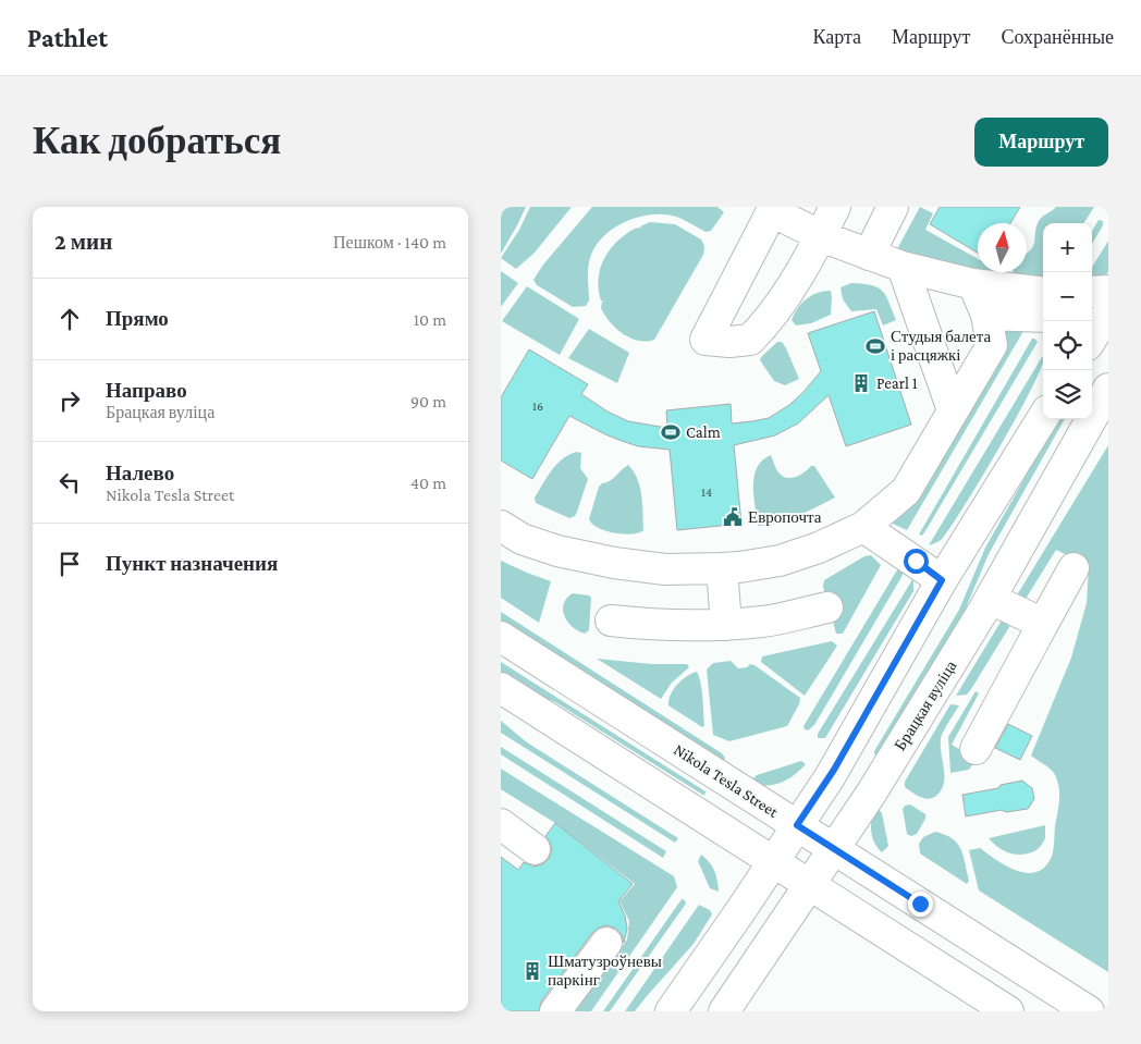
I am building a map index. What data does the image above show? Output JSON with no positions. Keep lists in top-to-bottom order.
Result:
{
  "streets": {
    "street": ["Брацкая вуліца", "Nikola Tesla Street"]
  },
  "crossings": [
    ["Брацкая вуліца", "Nikola Tesla Street"]
  ],
  "places": {
    "sports": ["Студыя балета і расцяжкі", "Calm"],
    "building": ["Pearl 1", "Шматузроўневы паркінг"],
    "public building": ["Европочта"]
  },
  "house_numbers": ["16", "14"],
  "north": "top",
  "page": {
    "header": "Pathlet",
    "nav": ["Карта", "Маршрут", "Сохранённые"],
    "buttons": "Маршрут",
    "title": "Как добраться",
    "heading": ["2 мин", "Пешком · 140 m"],
    "map_buttons": ["+", "−"],
    "list": [
      ["Прямо", "10 m"],
      ["Направо", "Брацкая вуліца", "90 m"],
      ["Налево", "Nikola Tesla Street", "40 m"],
      "Пункт назначения"
    ]
  }
}
